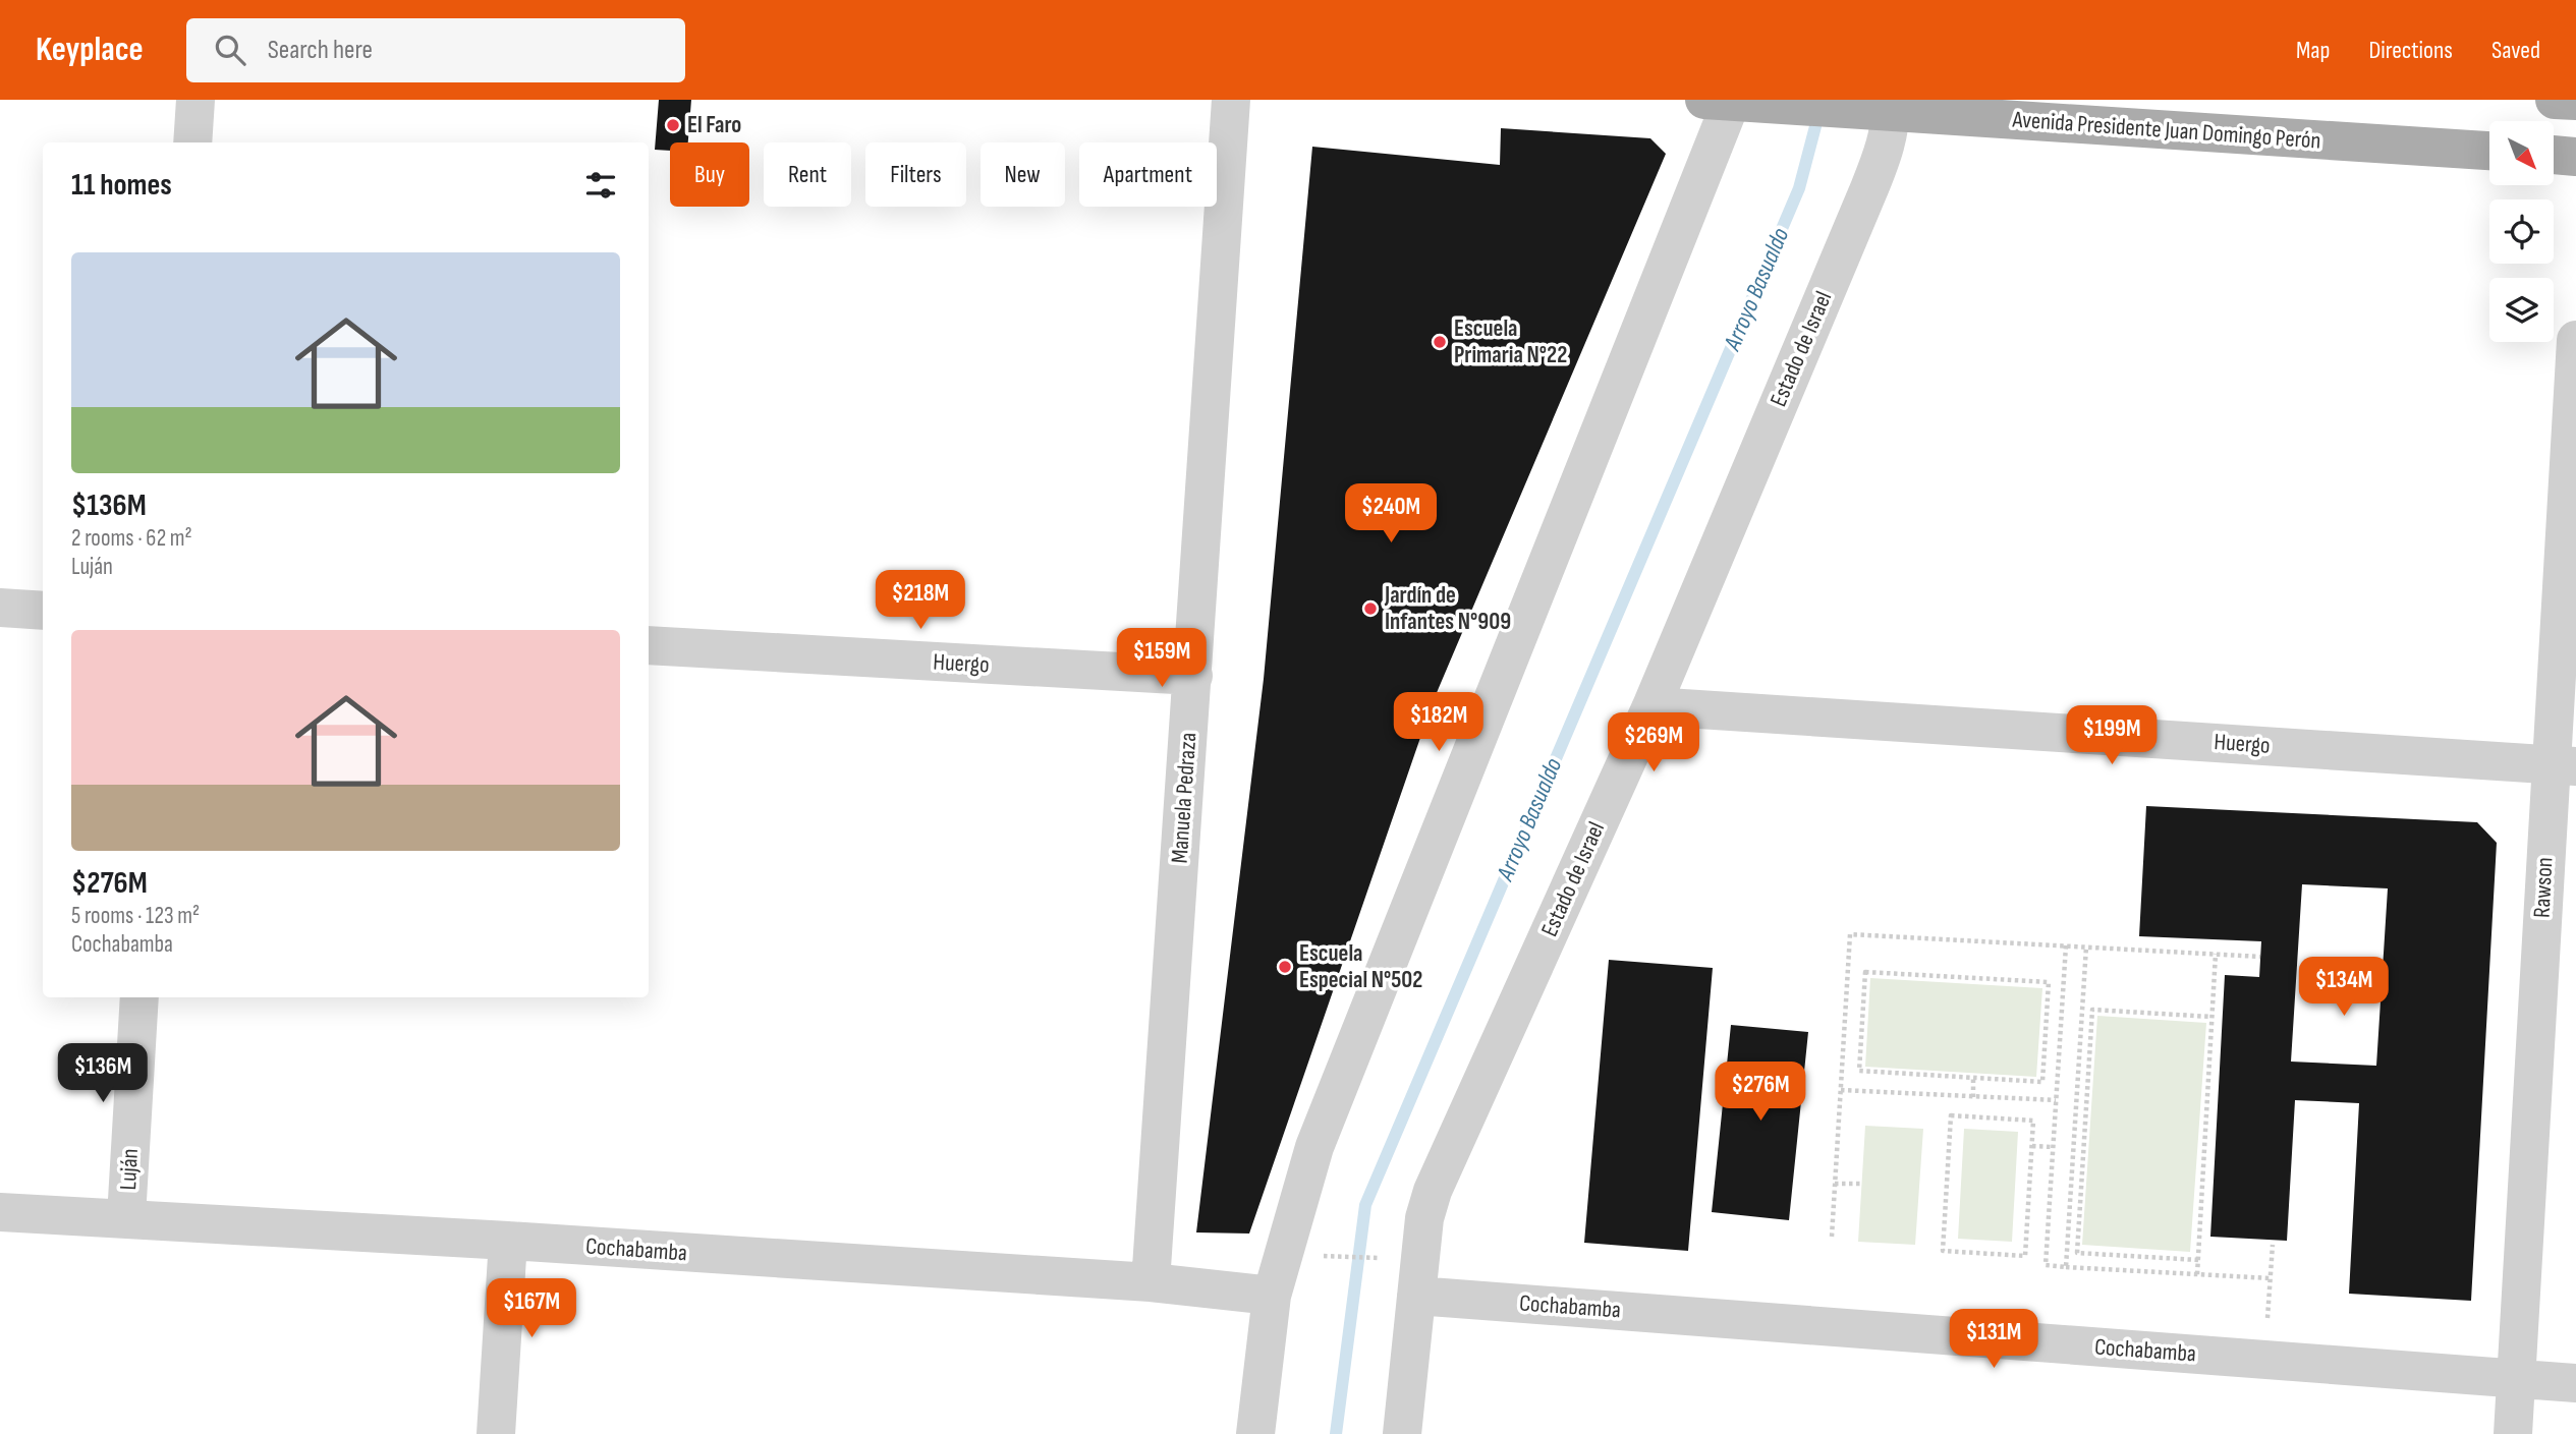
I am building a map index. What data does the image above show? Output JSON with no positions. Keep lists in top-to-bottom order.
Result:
{
  "streets": {
    "main road": ["Avenida Presidente Juan Domingo Perón"],
    "street": [
      "Estado de Israel",
      "Huergo",
      "Manuela Pedraza",
      "Rawson",
      "Luján",
      "Cochabamba"
    ]
  },
  "crossings": [
    ["Avenida Presidente Juan Domingo Perón", "Estado de Israel"],
    ["Estado de Israel", "Huergo"],
    ["Estado de Israel", "Cochabamba"],
    ["Huergo", "Manuela Pedraza"],
    ["Huergo", "Rawson"],
    ["Manuela Pedraza", "Cochabamba"],
    ["Rawson", "Cochabamba"],
    ["Luján", "Cochabamba"]
  ],
  "water": ["Arroyo Basualdo"],
  "places": [
    "El Faro",
    "Escuela Primaria N°22",
    "Jardín de Infantes N°909",
    "Escuela Especial N°502"
  ],
  "north": "bottom right",
  "page": {
    "header": "Keyplace",
    "search": "Search here",
    "nav": ["Map", "Directions", "Saved"],
    "chip": [
      "Buy",
      "Rent",
      "Filters",
      "New",
      "Apartment"
    ],
    "heading": "11 homes",
    "list": [
      {
        "name": "$136M",
        "note": "2 rooms · 62 m² · Luján"
      },
      {
        "name": "$276M",
        "note": "5 rooms · 123 m² · Cochabamba"
      }
    ],
    "price": [
      "$240M",
      "$218M",
      "$159M",
      "$182M",
      "$199M",
      "$269M",
      "$134M",
      "$136M",
      "$276M",
      "$167M",
      "$131M"
    ]
  }
}
